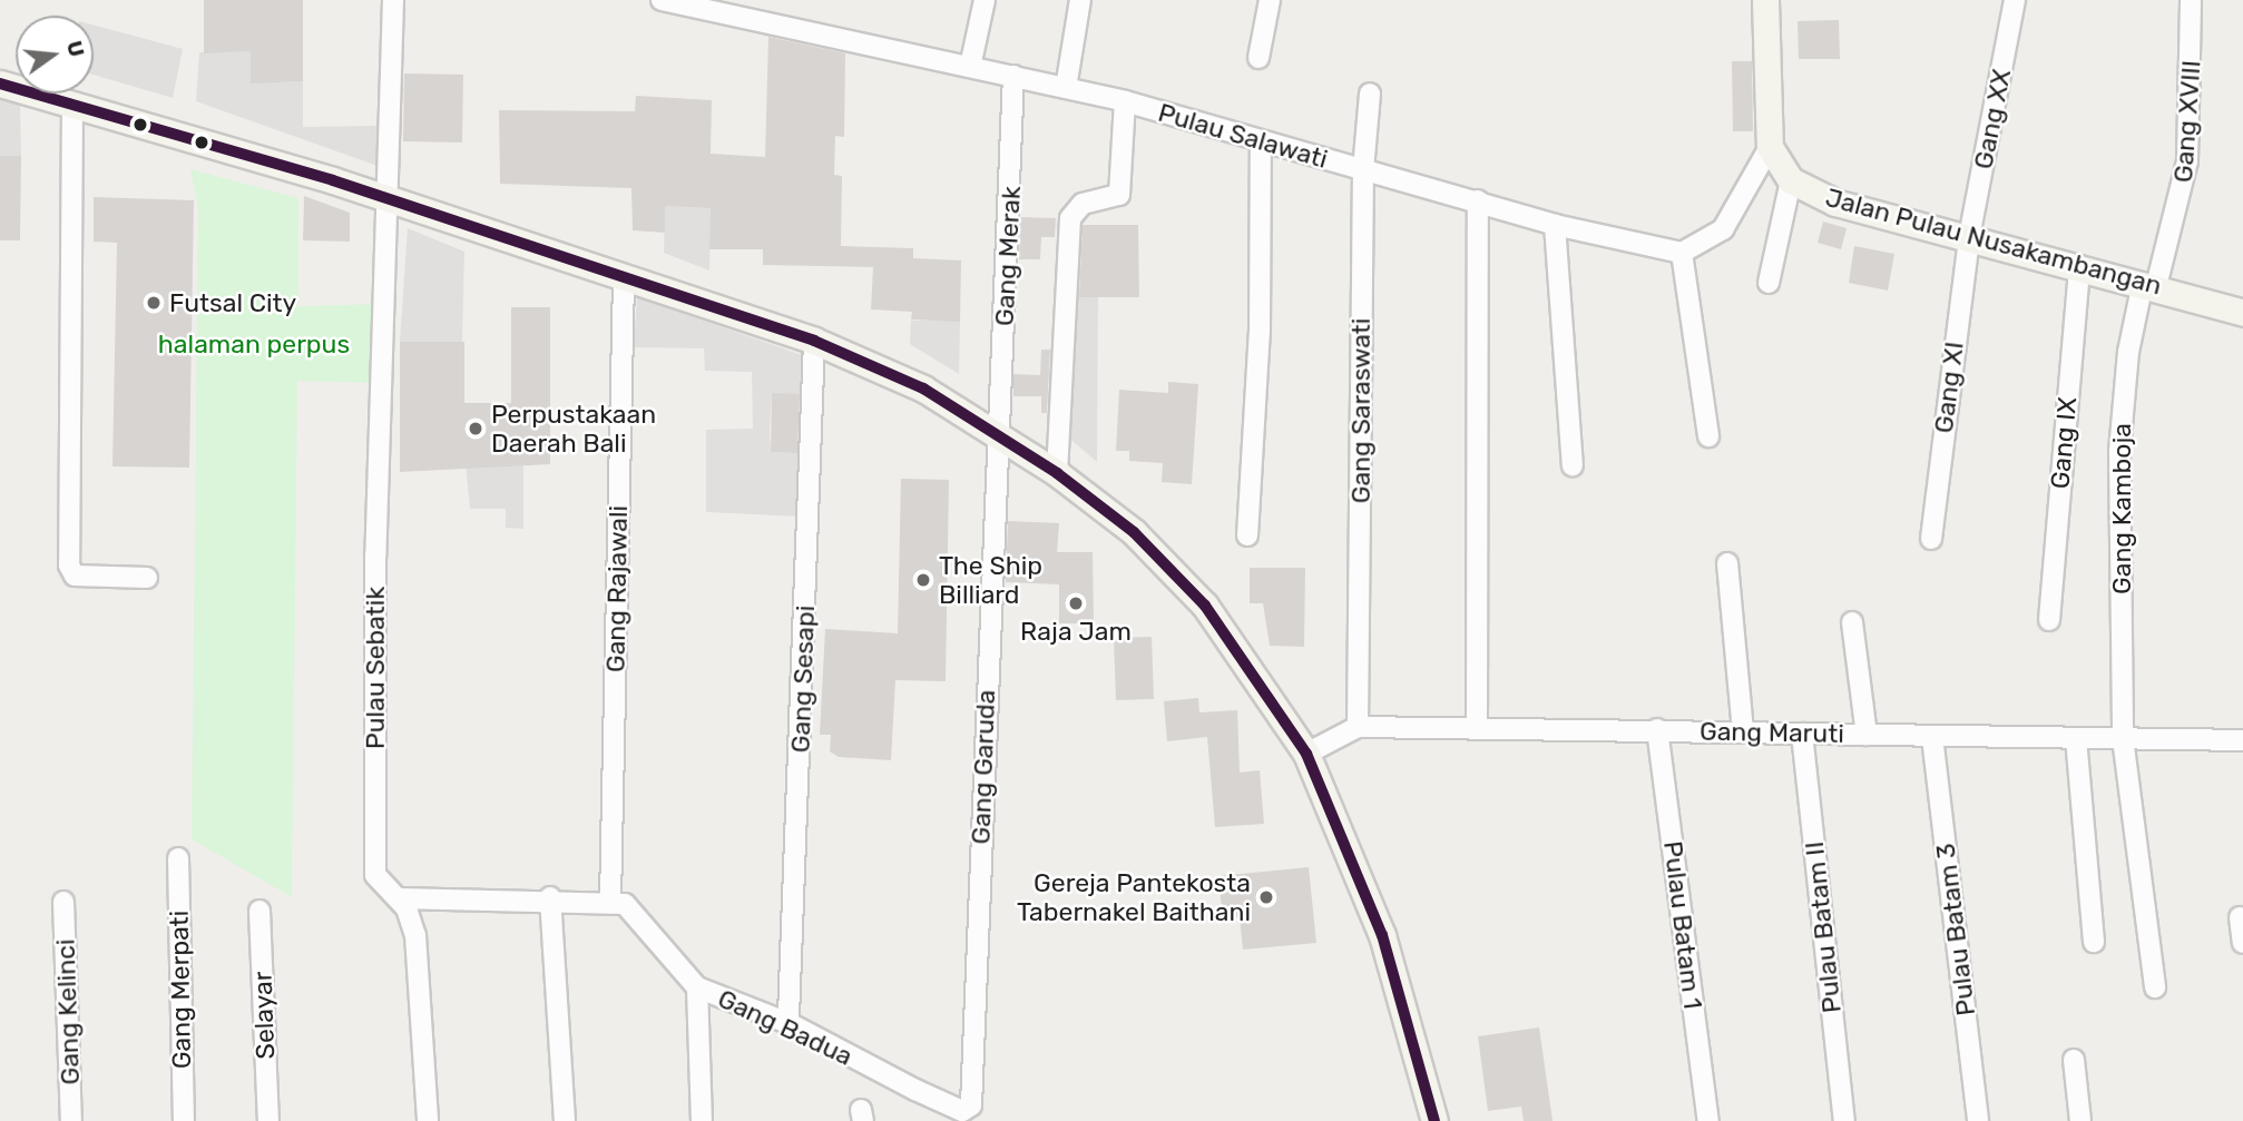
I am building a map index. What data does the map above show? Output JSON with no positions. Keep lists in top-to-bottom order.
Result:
{
  "streets": {
    "main road": ["Jalan Pulau Nusakambangan"],
    "street": [
      "Gang XX",
      "Gang XVIII",
      "Pulau Salawati",
      "Gang Merak",
      "Gang XI",
      "Gang Saraswati",
      "Gang IX",
      "Gang Kamboja",
      "Gang Rajawali",
      "Pulau Sebatik",
      "Gang Sesapi",
      "Gang Maruti",
      "Gang Garuda",
      "Pulau Batam 1",
      "Pulau Batam II",
      "Pulau Batam 3",
      "Gang Merpati",
      "Gang Kelinci",
      "Selayar",
      "Gang Badua"
    ]
  },
  "crossings": [
    ["Gang XX", "Jalan Pulau Nusakambangan"],
    ["Gang XX", "Gang XI"],
    ["Gang XVIII", "Jalan Pulau Nusakambangan"],
    ["Gang XVIII", "Gang Kamboja"],
    ["Pulau Salawati", "Gang Merak"],
    ["Pulau Salawati", "Gang Saraswati"],
    ["Jalan Pulau Nusakambangan", "Gang XI"],
    ["Jalan Pulau Nusakambangan", "Gang IX"],
    ["Jalan Pulau Nusakambangan", "Gang Kamboja"],
    ["Gang Merak", "Gang Garuda"],
    ["Gang Saraswati", "Gang Maruti"],
    ["Gang Kamboja", "Gang Maruti"],
    ["Gang Maruti", "Pulau Batam 1"],
    ["Gang Maruti", "Pulau Batam II"],
    ["Gang Maruti", "Pulau Batam 3"],
    ["Gang Garuda", "Gang Badua"]
  ],
  "parks": ["halaman perpus"],
  "places": [
    "Futsal City",
    "Perpustakaan Daerah Bali",
    "The Ship Billiard",
    "Raja Jam",
    "Gereja Pantekosta Tabernakel Baithani"
  ],
  "north": "right"
}
